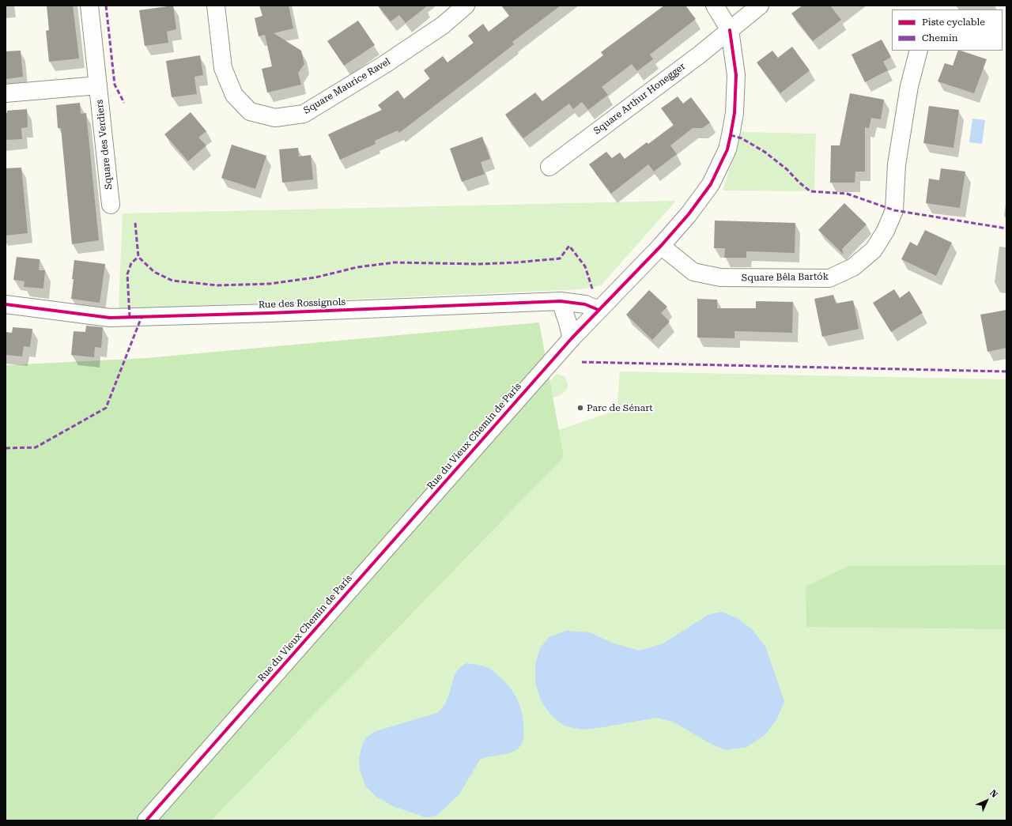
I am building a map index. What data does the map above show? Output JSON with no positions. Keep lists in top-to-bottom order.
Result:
{
  "streets": {
    "street": [
      "Square Maurice Ravel",
      "Square Arthur Honegger",
      "Square des Verdiers",
      "Square Bêla Bartók",
      "Rue des Rossignols",
      "Rue du Vieux Chemin de Paris"
    ]
  },
  "crossings": [
    ["Square Arthur Honegger", "Rue du Vieux Chemin de Paris"],
    ["Square Bêla Bartók", "Rue du Vieux Chemin de Paris"],
    ["Rue des Rossignols", "Rue du Vieux Chemin de Paris"]
  ],
  "places": ["Parc de Sénart"],
  "legend": ["Piste cyclable", "Chemin"],
  "north": "top right"
}
